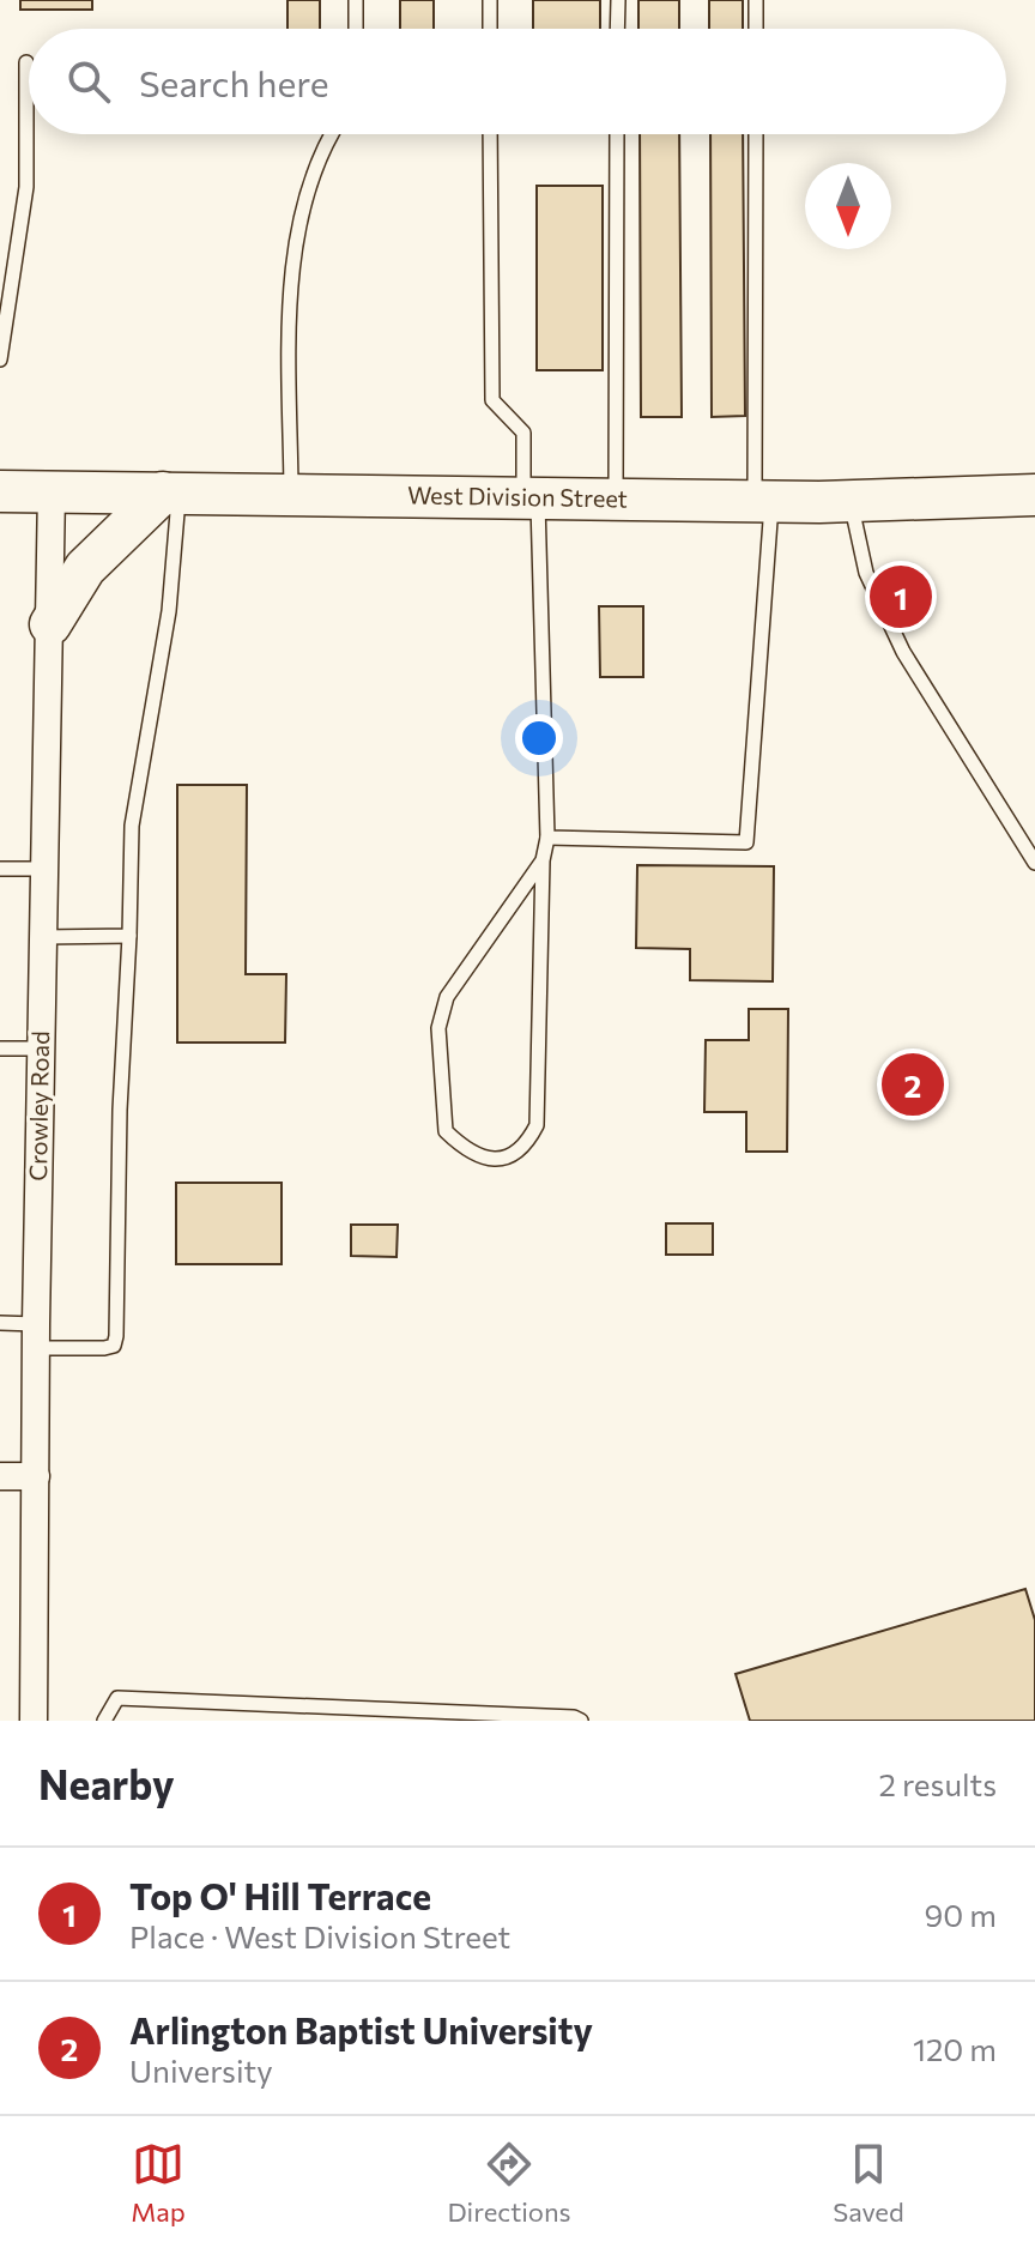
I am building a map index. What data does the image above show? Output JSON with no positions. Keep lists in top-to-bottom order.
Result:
{
  "streets": {
    "main road": ["West Division Street"],
    "street": ["Crowley Road"]
  },
  "crossings": [
    ["West Division Street", "Crowley Road"]
  ],
  "north": "bottom",
  "page": {
    "search": "Search here",
    "pins": ["1", "2"],
    "heading": ["Nearby", "2 results"],
    "list": [
      {
        "mark": "1",
        "name": "Top O' Hill Terrace",
        "note": "Place · West Division Street",
        "value": "90 m"
      },
      {
        "mark": "2",
        "name": "Arlington Baptist University",
        "note": "University",
        "value": "120 m"
      }
    ],
    "nav": ["Map", "Directions", "Saved"]
  }
}
